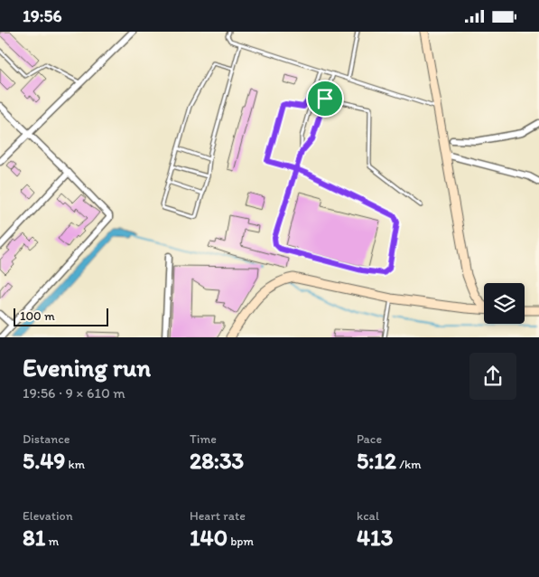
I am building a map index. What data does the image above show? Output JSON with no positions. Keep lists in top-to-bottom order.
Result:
{
  "scale_bar": "100 m",
  "page": {
    "status": "19:56",
    "scale": "100 m",
    "heading": ["Evening run", "19:56 · 9 × 610 m"],
    "stats": [
      ["Distance", "5.49 km"],
      ["Time", "28:33"],
      ["Pace", "5:12 /km"],
      ["Elevation", "81 m"],
      ["Heart rate", "140 bpm"],
      ["kcal", "413"]
    ]
  }
}
